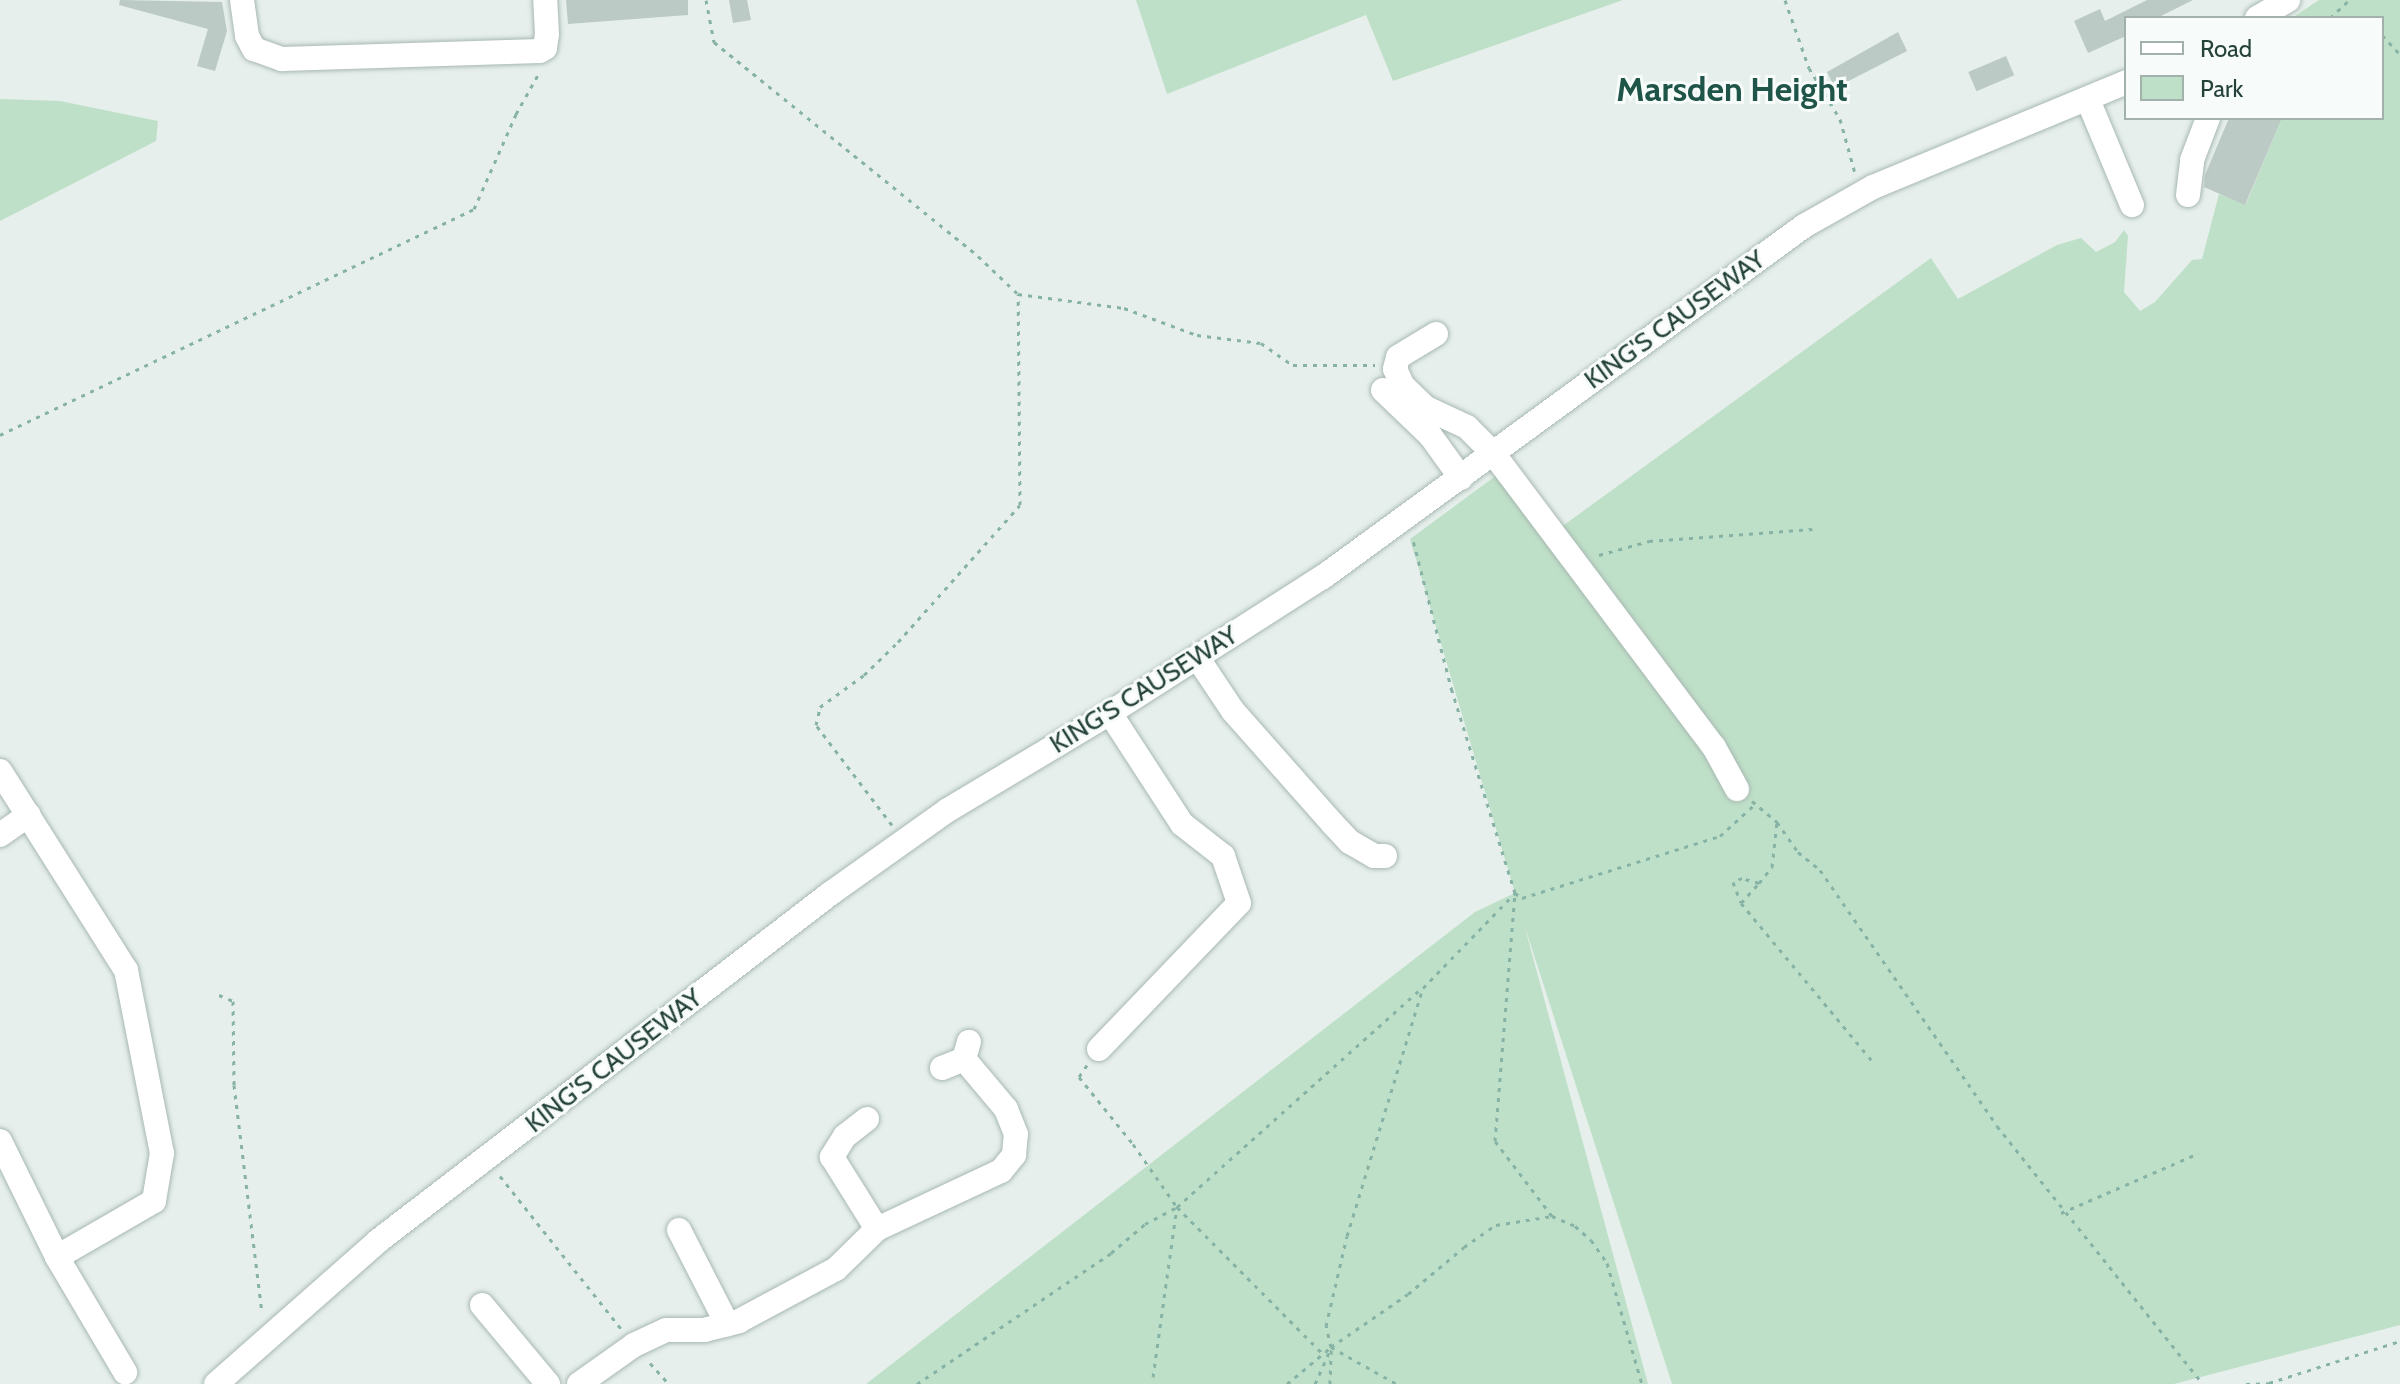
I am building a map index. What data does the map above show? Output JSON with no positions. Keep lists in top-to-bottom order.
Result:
{
  "streets": {
    "street": ["KING'S CAUSEWAY"]
  },
  "districts": ["Marsden Height"],
  "legend": ["Road", "Park"]
}
